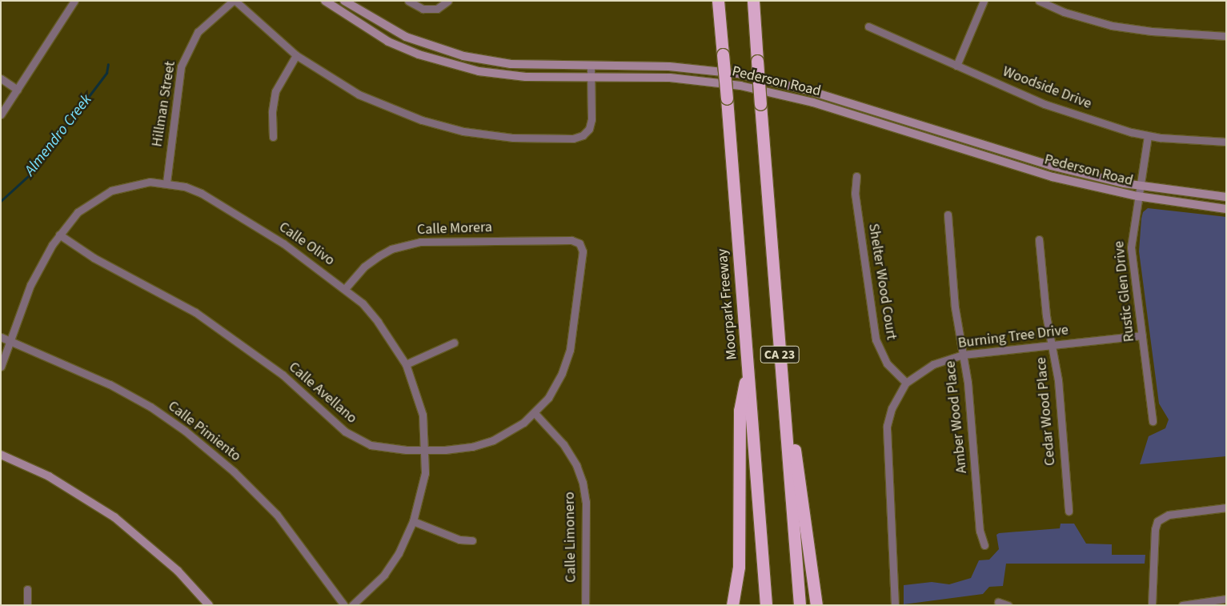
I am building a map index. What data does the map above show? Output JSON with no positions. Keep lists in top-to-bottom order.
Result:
{
  "streets": {
    "highway": ["Moorpark Freeway", "CA 23"],
    "street": [
      "Pederson Road",
      "Woodside Drive",
      "Hillman Street",
      "Calle Morera",
      "Calle Olivo",
      "Shelter Wood Court",
      "Rustic Glen Drive",
      "Burning Tree Drive",
      "Calle Avellano",
      "Cedar Wood Place",
      "Amber Wood Place",
      "Calle Pimiento",
      "Calle Limonero"
    ]
  },
  "crossings": [
    ["Pederson Road", "Rustic Glen Drive"],
    ["Woodside Drive", "Rustic Glen Drive"],
    ["Hillman Street", "Calle Olivo"],
    ["Calle Morera", "Calle Olivo"],
    ["Calle Morera", "Calle Avellano"],
    ["Calle Olivo", "Calle Avellano"],
    ["Calle Olivo", "Calle Pimiento"],
    ["Shelter Wood Court", "Burning Tree Drive"],
    ["Rustic Glen Drive", "Burning Tree Drive"],
    ["Burning Tree Drive", "Cedar Wood Place"],
    ["Burning Tree Drive", "Amber Wood Place"],
    ["Calle Avellano", "Calle Limonero"]
  ],
  "water": ["Almendro Creek"]
}
